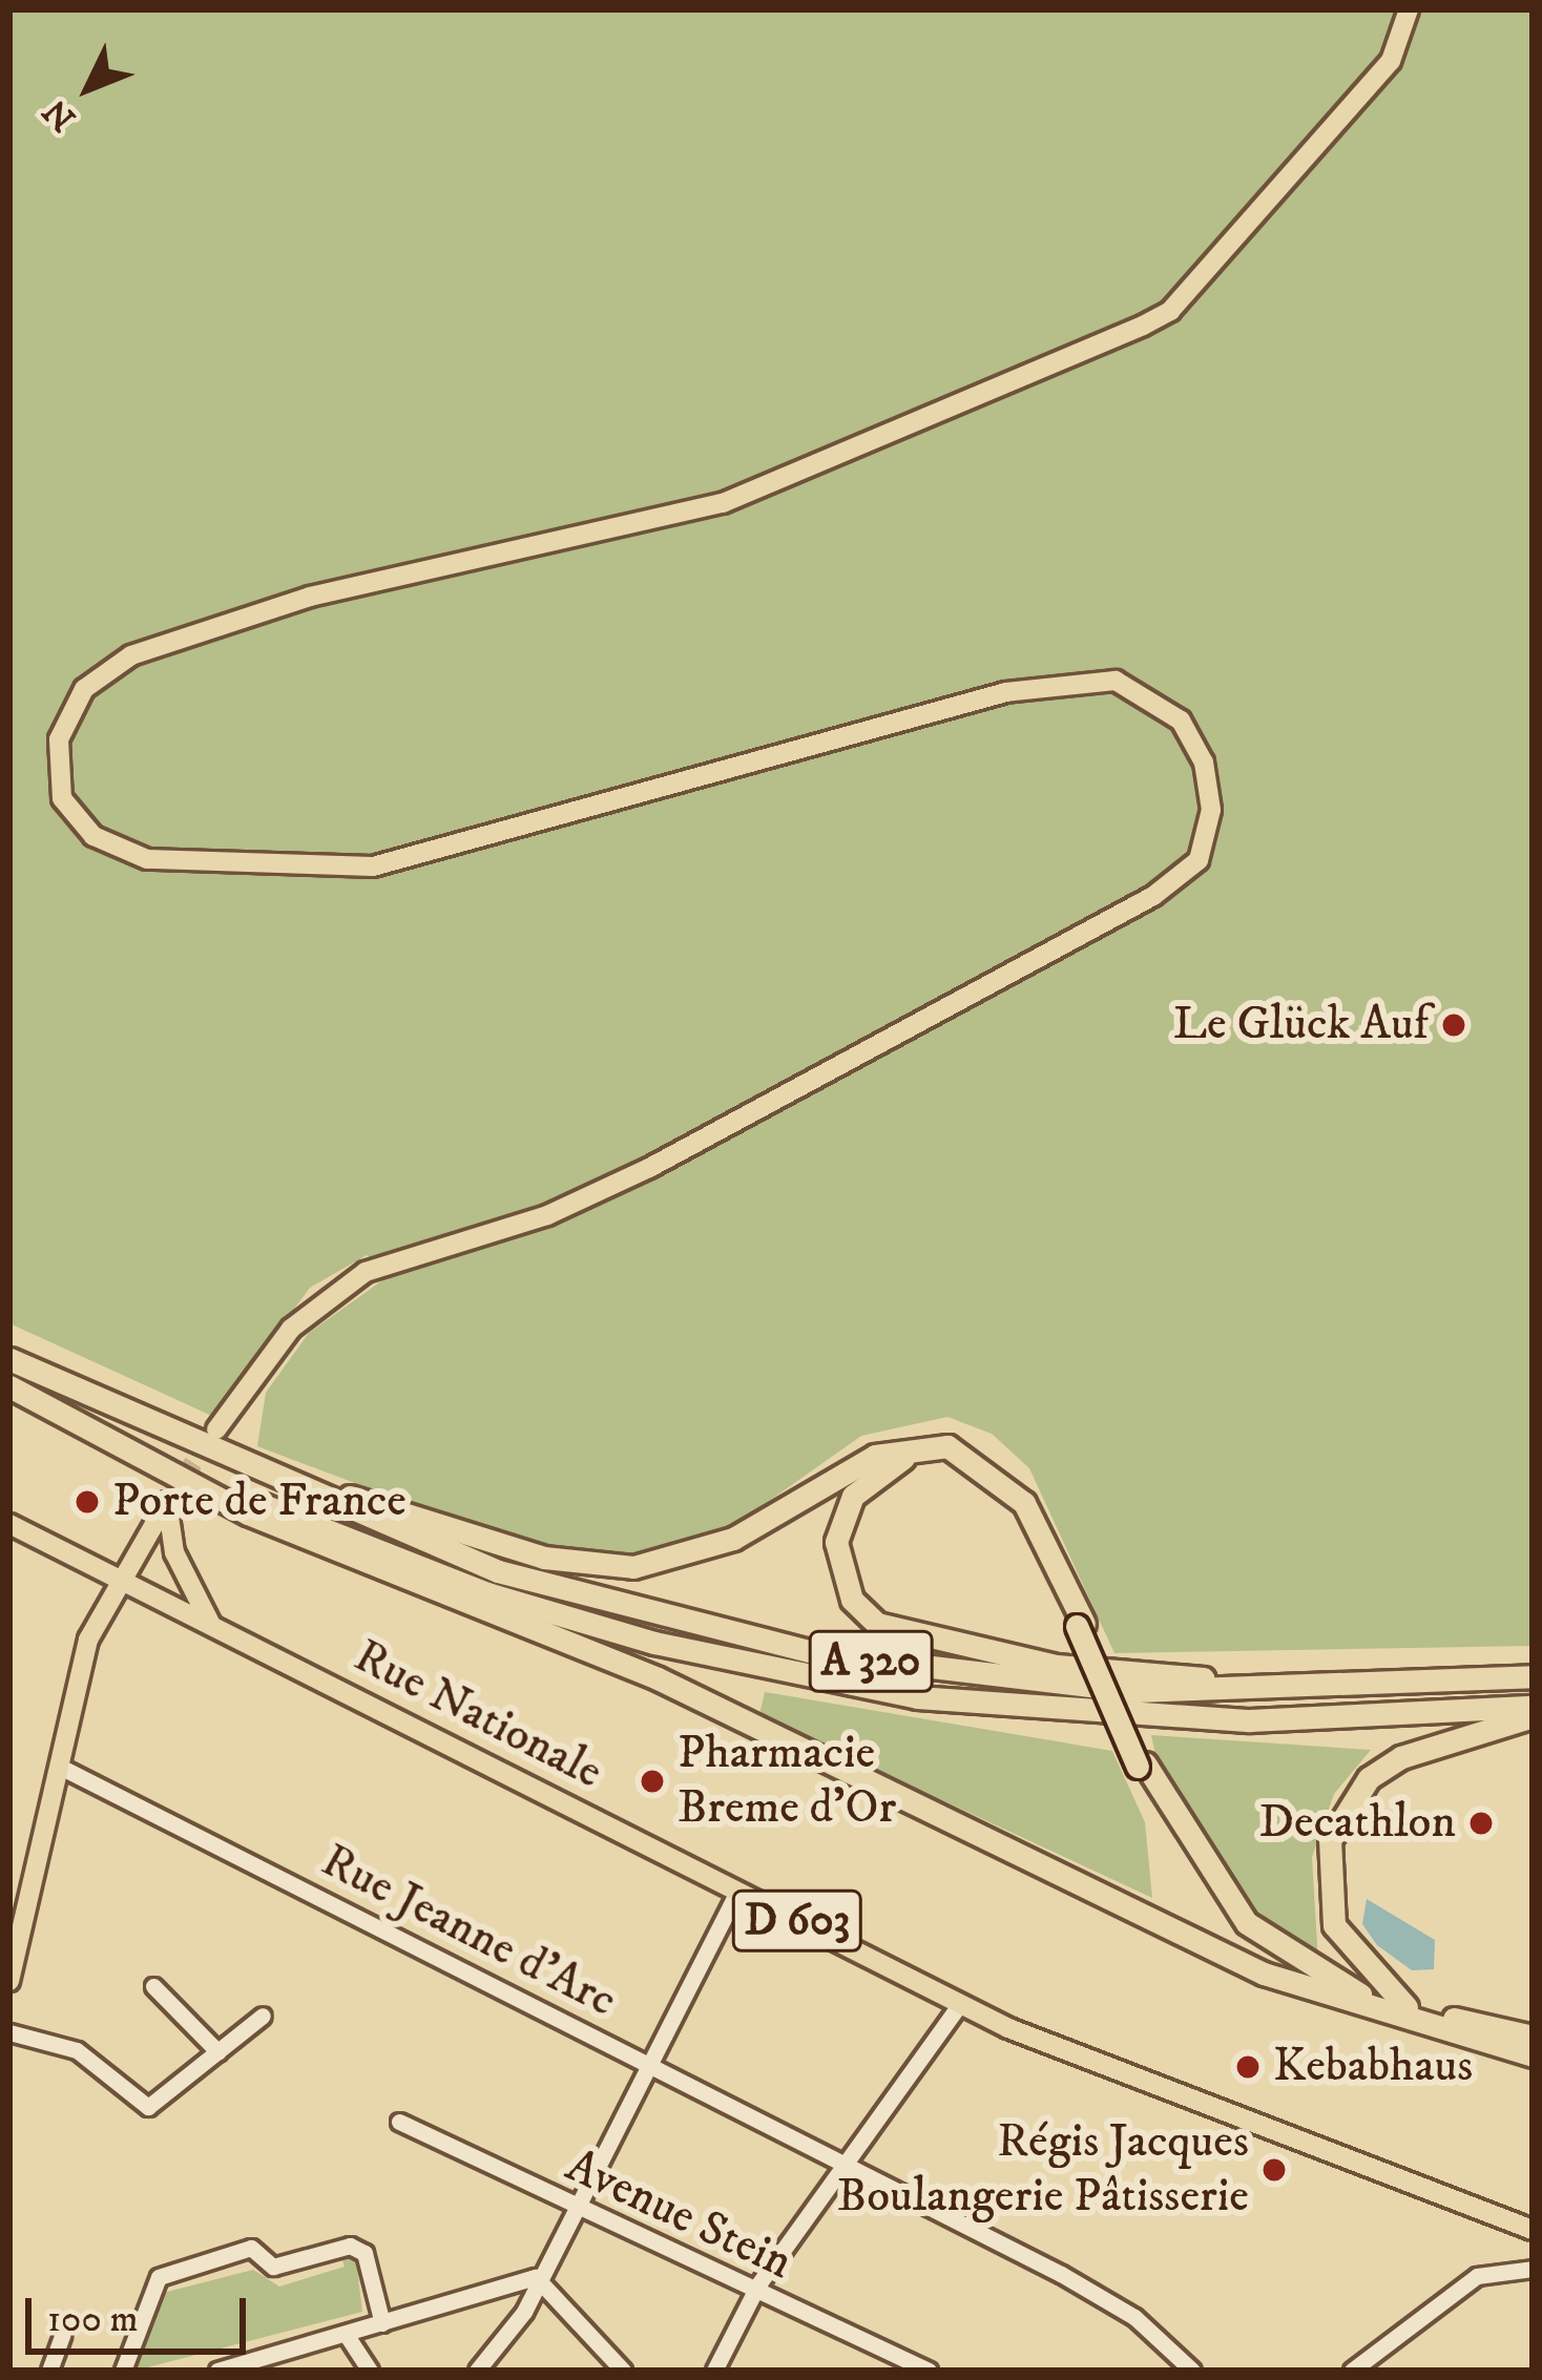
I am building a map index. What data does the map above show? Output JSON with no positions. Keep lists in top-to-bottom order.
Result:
{
  "streets": {
    "highway": ["A 320"],
    "main road": ["Rue Nationale", "D 603"],
    "street": ["Rue Jeanne d'Arc", "Avenue Stein"]
  },
  "places": [
    "Le Glück Auf",
    "Porte de France",
    "Pharmacie Breme d'Or",
    "Decathlon",
    "Kebabhaus",
    "Régis Jacques Boulangerie Pâtisserie"
  ],
  "scale_bar": "100 m",
  "north": "bottom left"
}
